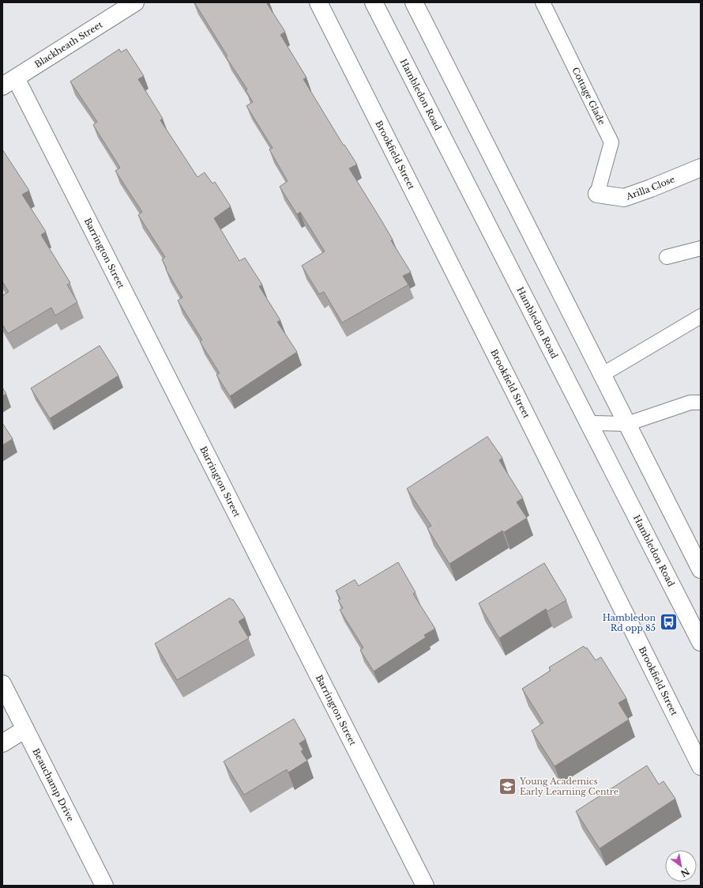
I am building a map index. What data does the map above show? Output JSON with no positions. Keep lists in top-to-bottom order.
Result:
{
  "streets": {
    "street": [
      "Blackheath Street",
      "Hambledon Road",
      "Brookfield Street",
      "Arilla Close",
      "Barrington Street",
      "Beauchamp Drive"
    ],
    "lane": ["Cottage Glade"]
  },
  "crossings": [
    ["Blackheath Street", "Barrington Street"],
    ["Cottage Glade", "Arilla Close"]
  ],
  "places": {
    "bus stop": ["Hambledon Rd opp 85"],
    "school or university": ["Young Academics Early Learning Centre"]
  },
  "north": "bottom right"
}
